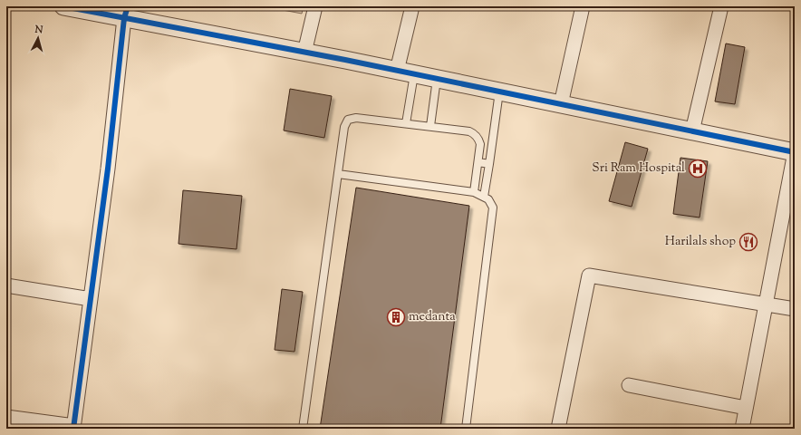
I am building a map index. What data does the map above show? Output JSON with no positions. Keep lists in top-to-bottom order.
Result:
{
  "places": {
    "hospital": ["Sri Ram Hospital"],
    "restaurant": ["Harilals shop"],
    "building": ["medanta"]
  },
  "north": "top"
}
